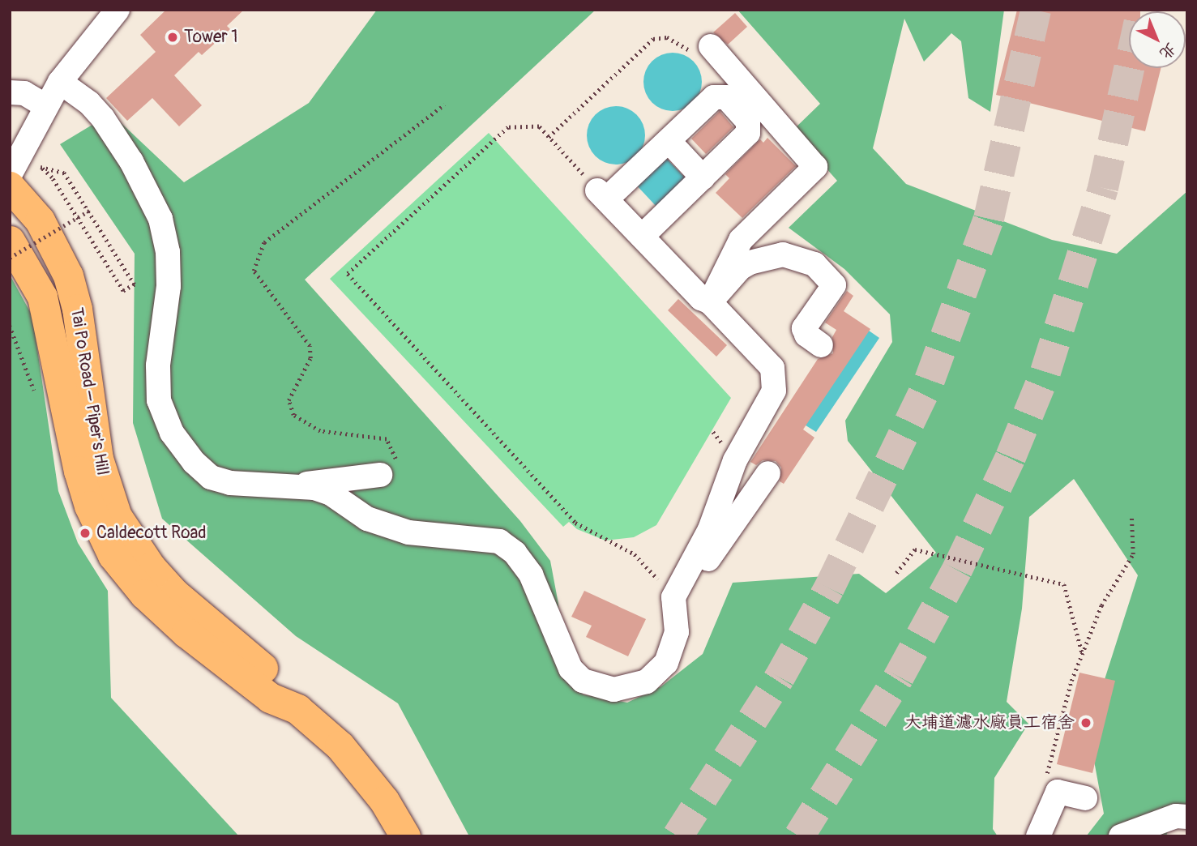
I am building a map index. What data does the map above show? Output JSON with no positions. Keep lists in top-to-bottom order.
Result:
{
  "streets": {
    "main road": ["Tai Po Road – Piper's Hill"]
  },
  "places": ["Tower 1", "Caldecott Road", "大埔道濾水廠員工宿舍"],
  "north": "bottom right"
}
